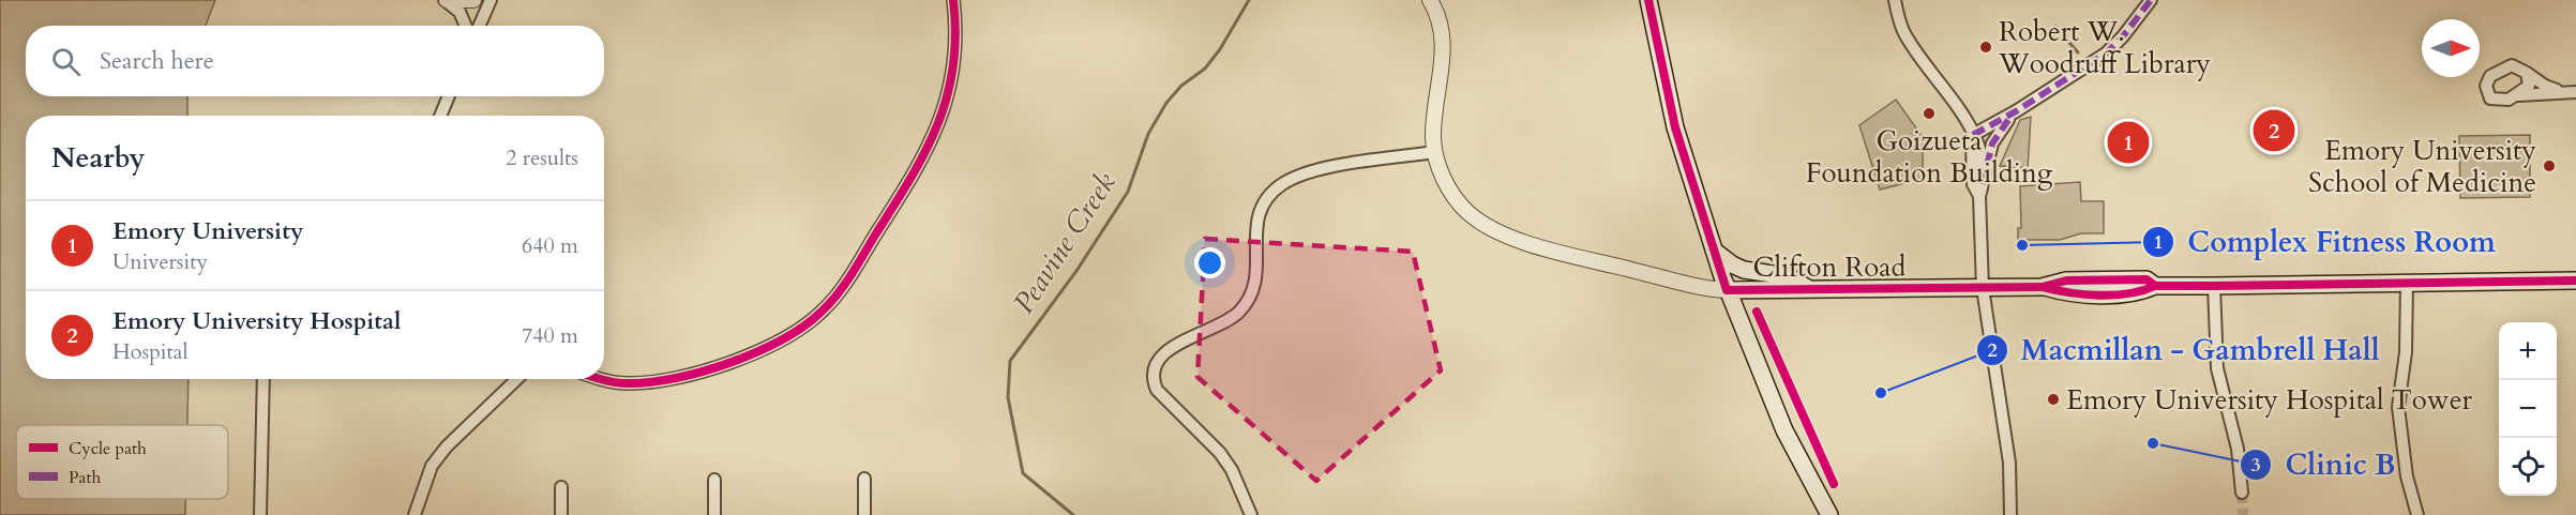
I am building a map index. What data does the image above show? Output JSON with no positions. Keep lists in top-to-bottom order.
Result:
{
  "streets": {
    "main road": ["Clifton Road"]
  },
  "water": ["Peavine Creek"],
  "places": [
    "Robert W. Woodruff Library",
    "Goizueta Foundation Building",
    "Emory University School of Medicine",
    "Complex Fitness Room",
    "Macmillan - Gambrell Hall",
    "Emory University Hospital Tower",
    "Clinic B"
  ],
  "legend": ["Cycle path", "Path"],
  "north": "right",
  "page": {
    "search": "Search here",
    "pins": ["2", "1"],
    "heading": ["Nearby", "2 results"],
    "list": [
      {
        "mark": "1",
        "name": "Emory University",
        "note": "University",
        "value": "640 m"
      },
      {
        "mark": "2",
        "name": "Emory University Hospital",
        "note": "Hospital",
        "value": "740 m"
      }
    ],
    "map_buttons": ["+", "−"]
  }
}
